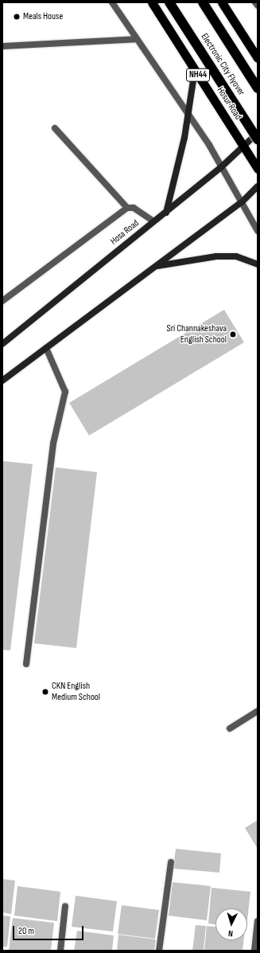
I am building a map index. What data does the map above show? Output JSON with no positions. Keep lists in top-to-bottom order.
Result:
{
  "streets": {
    "highway": ["Electronic City Flyover", "NH44", "Hosur Road"],
    "main road": ["Hosa Road"]
  },
  "crossings": [
    ["Hosur Road", "Hosa Road"]
  ],
  "places": ["Meals House", "Sri Channakeshava English School", "CKN English Medium School"],
  "scale_bar": "20 m",
  "north": "bottom"
}
